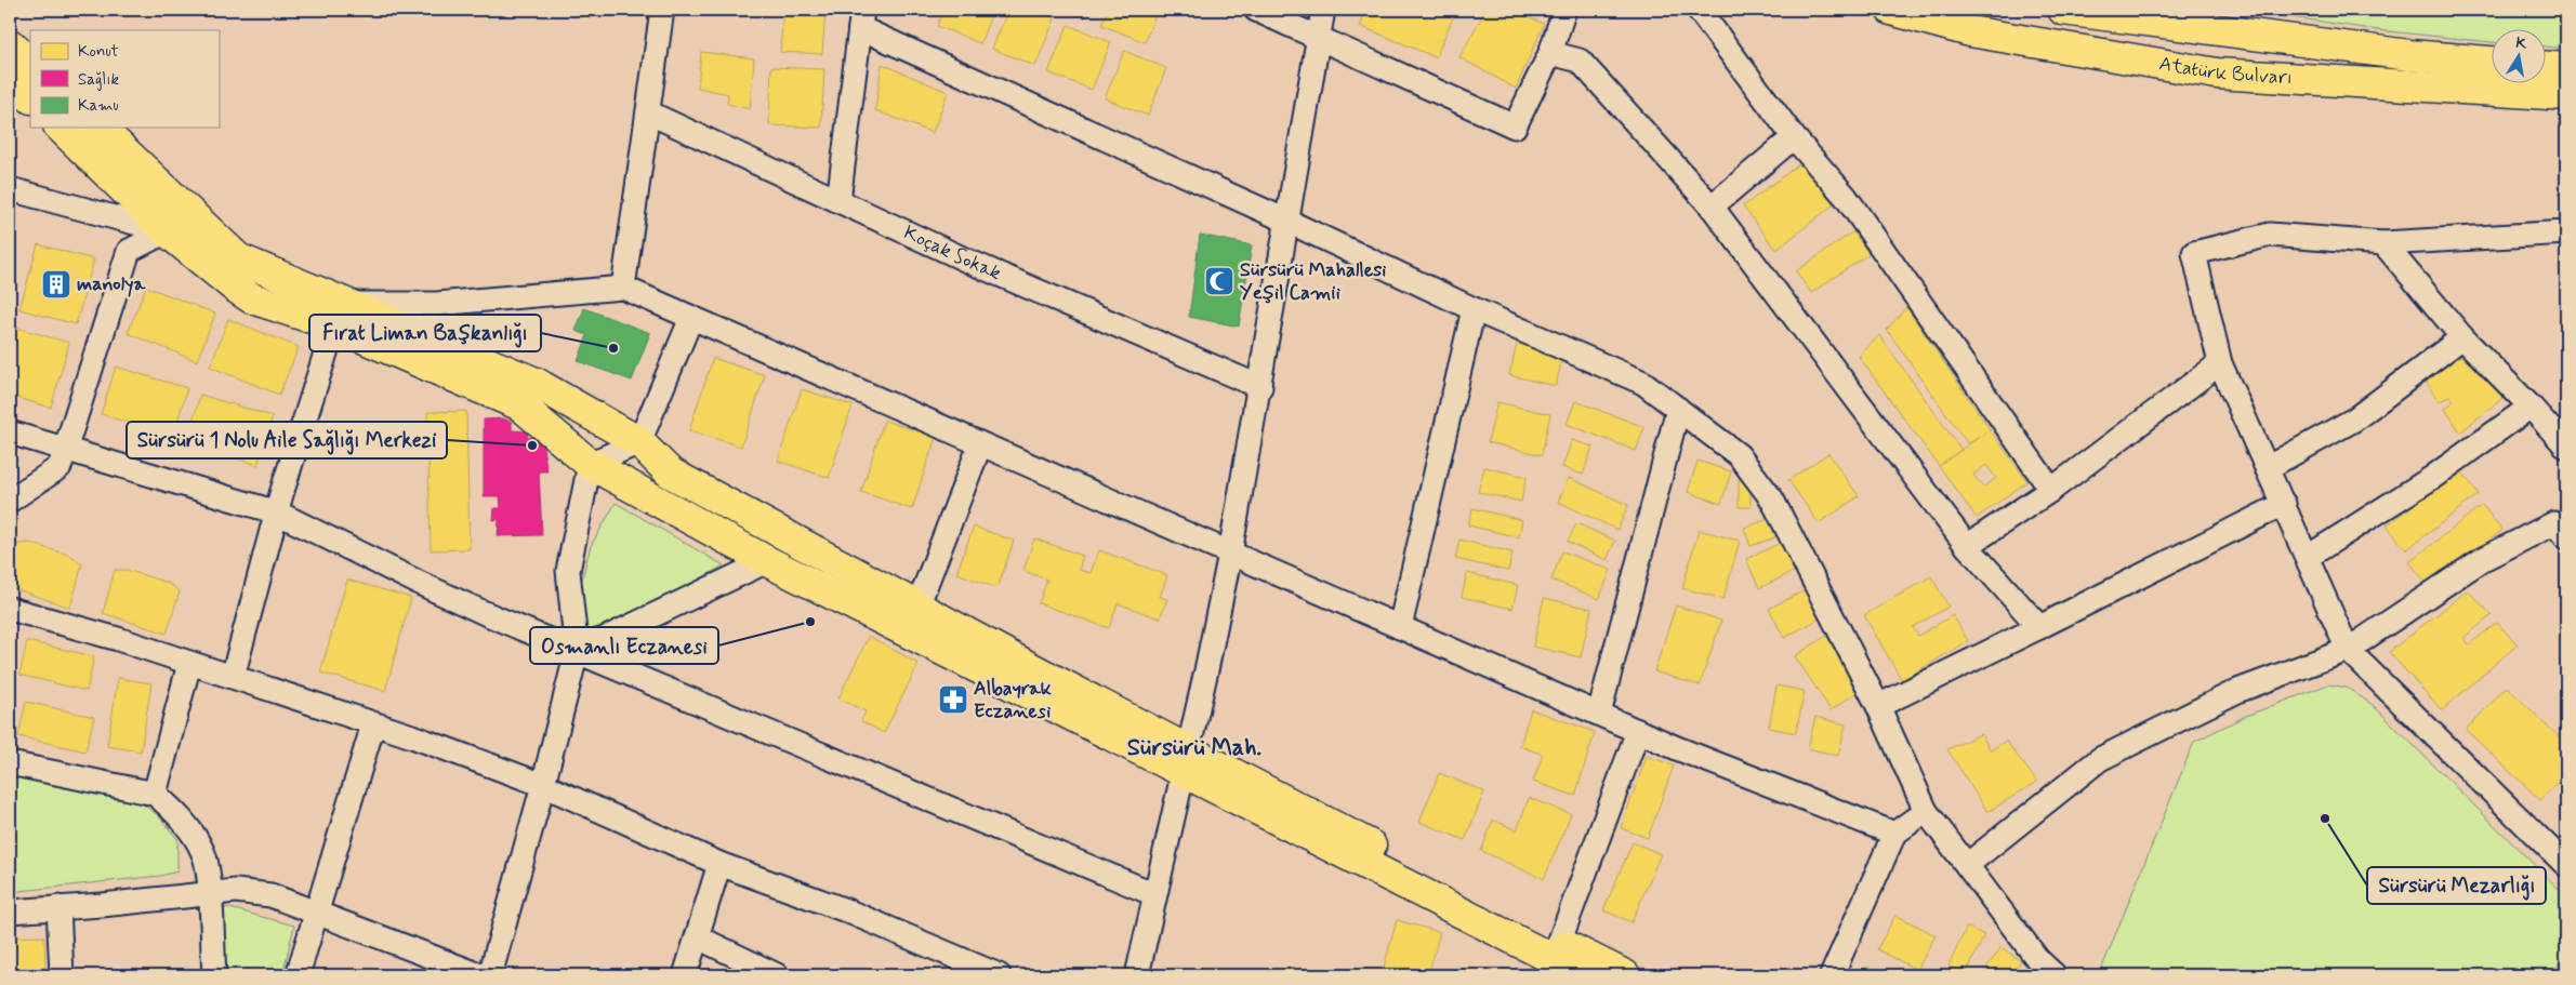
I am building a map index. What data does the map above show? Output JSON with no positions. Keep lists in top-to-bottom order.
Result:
{
  "streets": {
    "main road": ["Atatürk Bulvarı"],
    "street": ["Koçak Sokak"]
  },
  "districts": ["Sürsürü Mah."],
  "places": {
    "mosque": ["Sürsürü Mahallesi Yeşil Camii"],
    "building": ["manolya"],
    "other": [
      "Fırat Liman Başkanlığı",
      "Sürsürü 1 Nolu Aile Sağlığı Merkezi",
      "Osmanlı Eczanesi",
      "Sürsürü Mezarlığı"
    ],
    "pharmacy": ["Albayrak Eczanesi"]
  },
  "legend": ["Konut", "Sağlık", "Kamu"],
  "north": "top"
}
